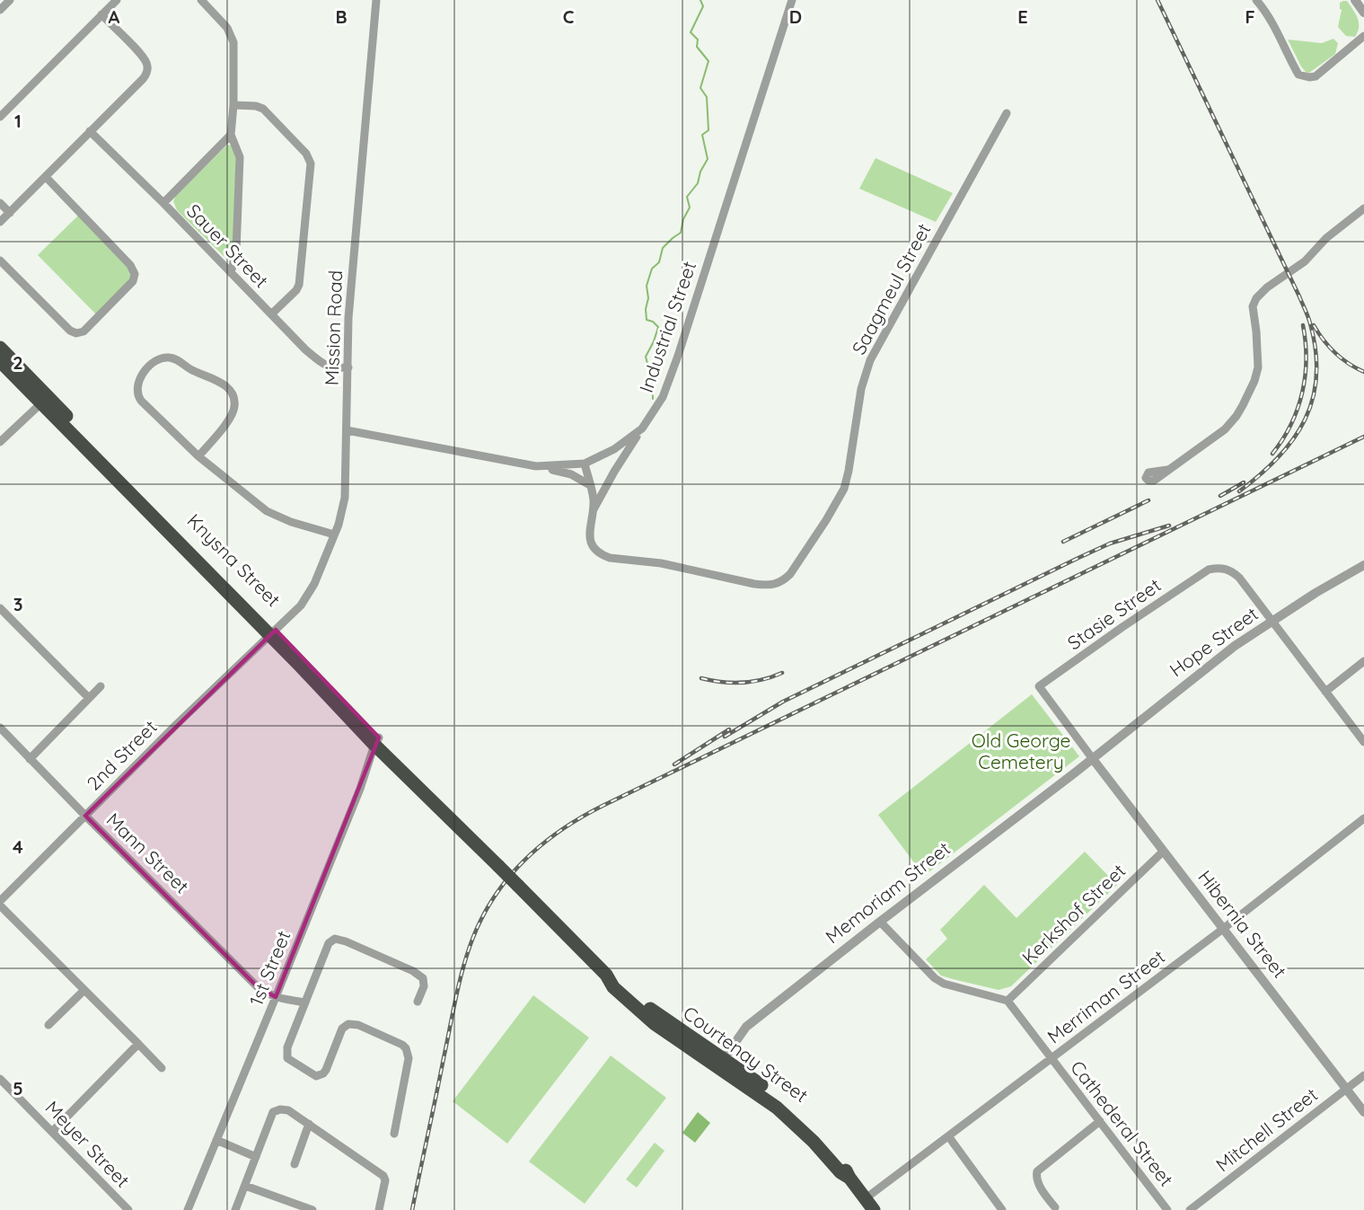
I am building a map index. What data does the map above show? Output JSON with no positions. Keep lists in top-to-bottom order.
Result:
{
  "streets": {
    "highway": ["Knysna Street", "Courtenay Street"],
    "street": [
      "Sauer Street",
      "Saagmeul Street",
      "Industrial Street",
      "Mission Road",
      "Stasie Street",
      "Hope Street",
      "2nd Street",
      "Mann Street",
      "Memoriam Street",
      "Kerkshof Street",
      "Hibernia Street",
      "1st Street",
      "Merriman Street",
      "Cathederal Street",
      "Mitchell Street",
      "Meyer Street"
    ]
  },
  "crossings": [
    ["Sauer Street", "Mission Road"],
    ["Saagmeul Street", "Industrial Street"],
    ["Industrial Street", "Mission Road"],
    ["Mission Road", "Knysna Street"],
    ["Mission Road", "2nd Street"],
    ["Knysna Street", "2nd Street"],
    ["Knysna Street", "1st Street"],
    ["Knysna Street", "Courtenay Street"],
    ["Stasie Street", "Hope Street"],
    ["Stasie Street", "Memoriam Street"],
    ["Stasie Street", "Hibernia Street"],
    ["Hope Street", "Memoriam Street"],
    ["Hope Street", "Hibernia Street"],
    ["2nd Street", "Mann Street"],
    ["Mann Street", "1st Street"],
    ["Memoriam Street", "Hibernia Street"],
    ["Memoriam Street", "Courtenay Street"],
    ["Kerkshof Street", "Hibernia Street"],
    ["Kerkshof Street", "Cathederal Street"],
    ["Hibernia Street", "Merriman Street"],
    ["Hibernia Street", "Mitchell Street"],
    ["Merriman Street", "Courtenay Street"],
    ["Merriman Street", "Cathederal Street"]
  ],
  "parks": ["Old George Cemetery"],
  "grid": {
    "columns": [
      "A",
      "B",
      "C",
      "D",
      "E",
      "F"
    ],
    "rows": [
      "1",
      "2",
      "3",
      "4",
      "5"
    ]
  }
}
